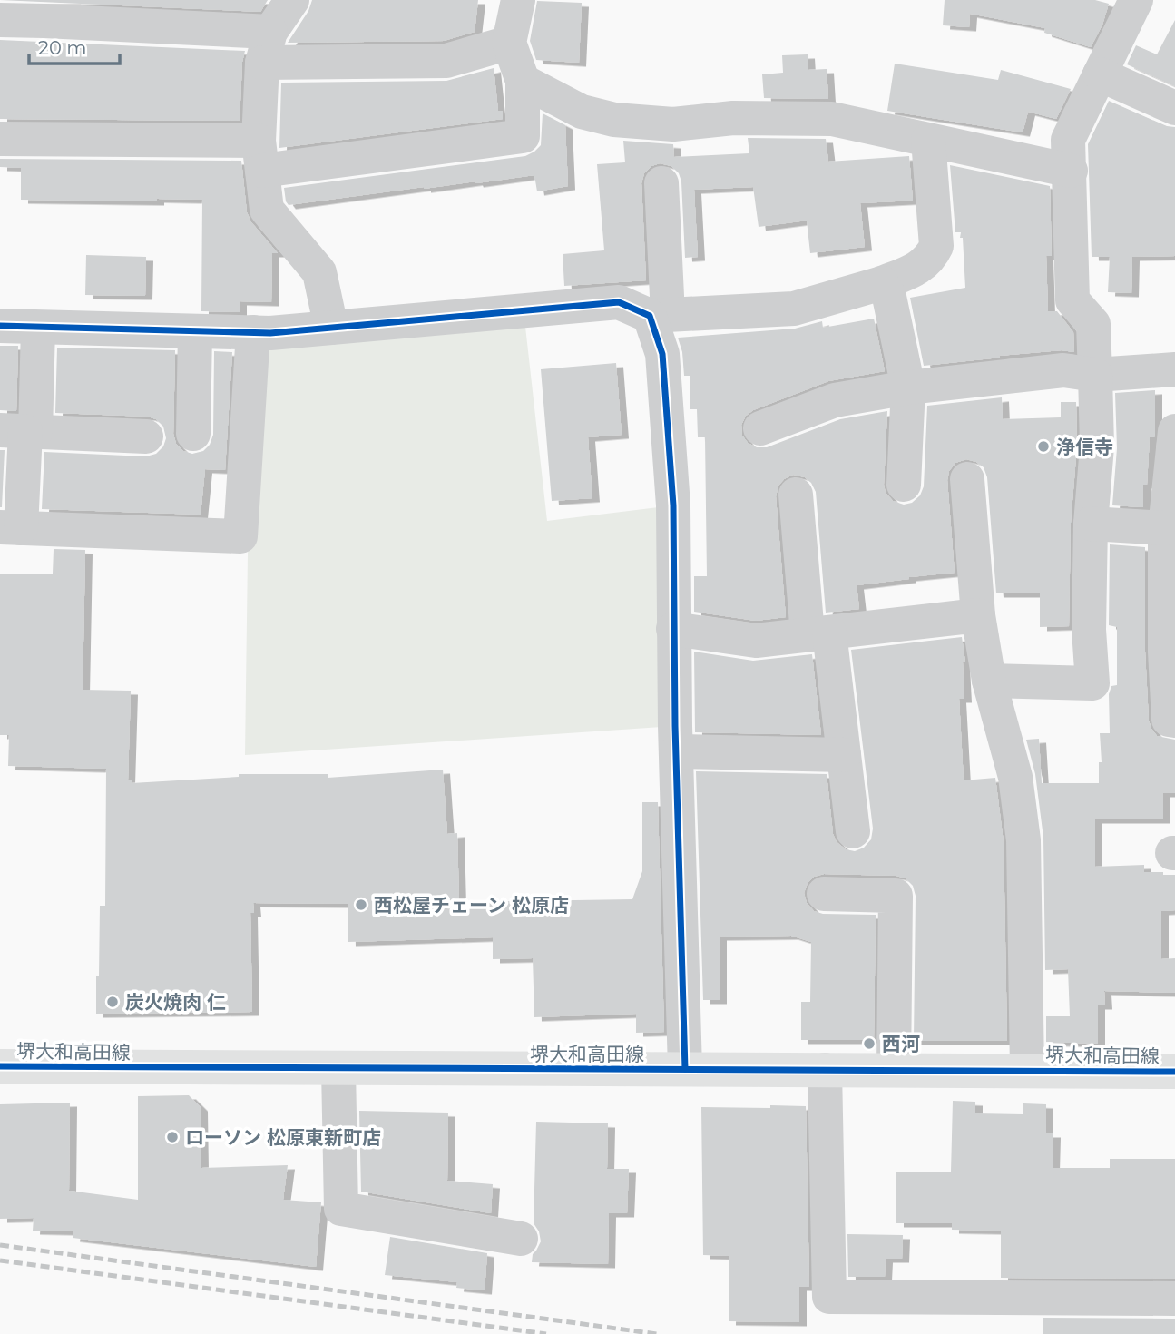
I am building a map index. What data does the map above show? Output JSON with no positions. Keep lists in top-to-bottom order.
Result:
{
  "streets": {
    "main road": ["堺大和高田線"]
  },
  "places": [
    "浄信寺",
    "西松屋チェーン 松原店",
    "炭火焼肉 仁",
    "西河",
    "ローソン 松原東新町店"
  ],
  "scale_bar": "20 m"
}
